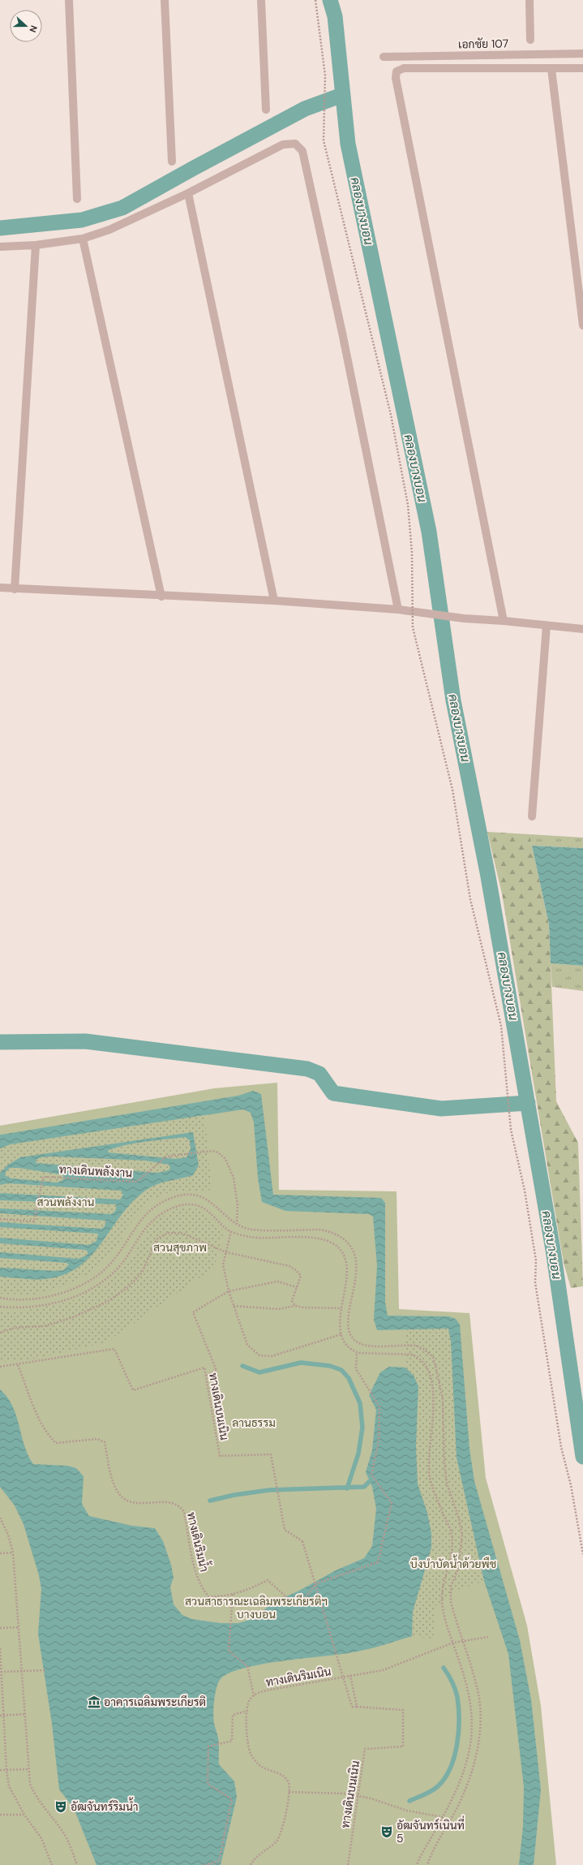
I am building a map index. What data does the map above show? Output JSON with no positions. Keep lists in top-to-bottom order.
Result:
{
  "streets": {
    "street": ["เอกชัย 107"],
    "path": [
      "ทางเดินพลังงาน",
      "ทางเดินบนเนิน",
      "ทางเดินริมน้ำ",
      "ทางเดินริมเนิน"
    ]
  },
  "crossings": [
    ["ทางเดินบนเนิน", "ทางเดินริมน้ำ"]
  ],
  "water": ["คลองบางบอน"],
  "parks": [
    "สวนพลังงาน",
    "สวนสุขภาพ",
    "ลานธรรม",
    "บึงบำบัดน้ำด้วยพืช",
    "สวนสาธารณะเฉลิมพระเกียรติฯ บางบอน"
  ],
  "places": {
    "museum": ["อาคารเฉลิมพระเกียรติ"],
    "theatre": ["อัฒจันทร์ริมน้ำ", "อัฒจันทร์เนินที่ 5"]
  },
  "north": "right"
}
